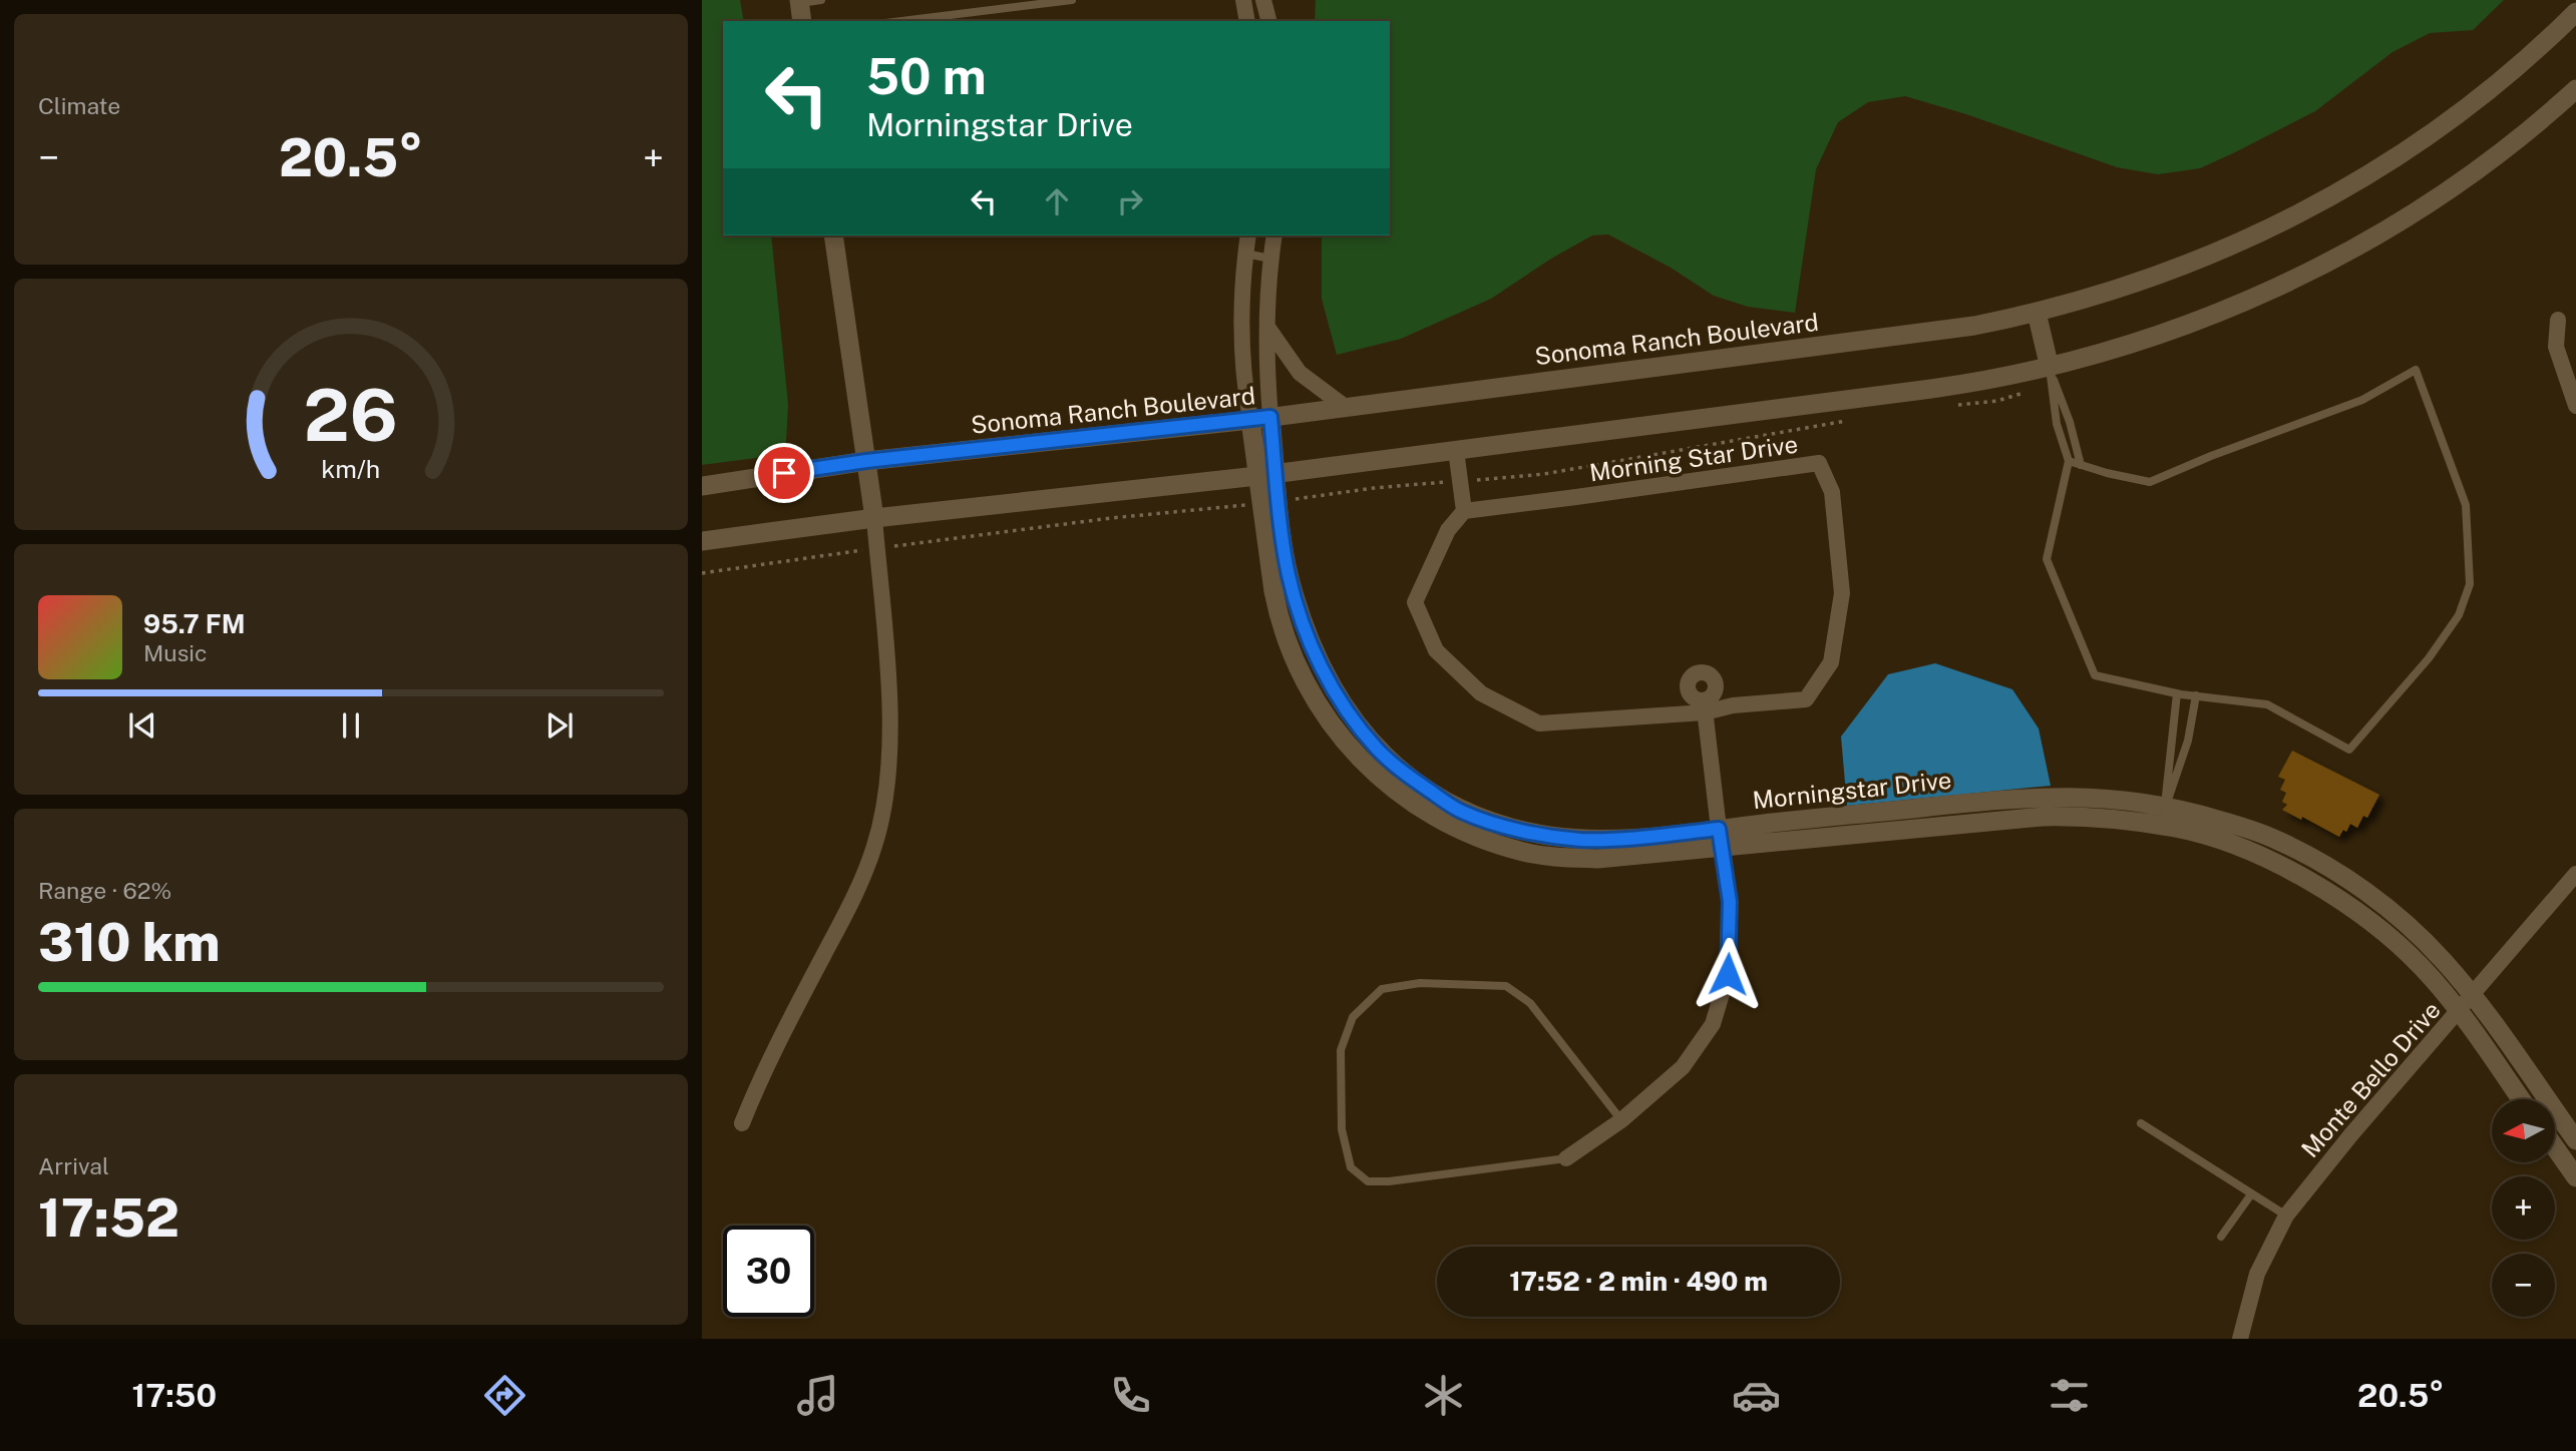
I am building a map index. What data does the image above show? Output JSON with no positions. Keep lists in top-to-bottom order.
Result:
{
  "streets": {
    "main road": ["Sonoma Ranch Boulevard", "Morningstar Drive"],
    "street": ["Morning Star Drive", "Monte Bello Drive"]
  },
  "crossings": [
    ["Sonoma Ranch Boulevard", "Morningstar Drive"],
    ["Morningstar Drive", "Monte Bello Drive"]
  ],
  "north": "left",
  "page": {
    "tile": [
      "Climate",
      ["Range · 62%", "310 km"],
      ["Arrival", "17:52"]
    ],
    "turn": ["50 m", "Morningstar Drive"],
    "heat": ["−", "20.5°", "+"],
    "song": ["95.7 FM", "Music"],
    "map_buttons": ["+", "−"],
    "limit": "30",
    "trip": "17:52 · 2 min · 490 m",
    "tabs": ["17:50", "20.5°"],
    "gauge": ["26", "km/h"]
  }
}
